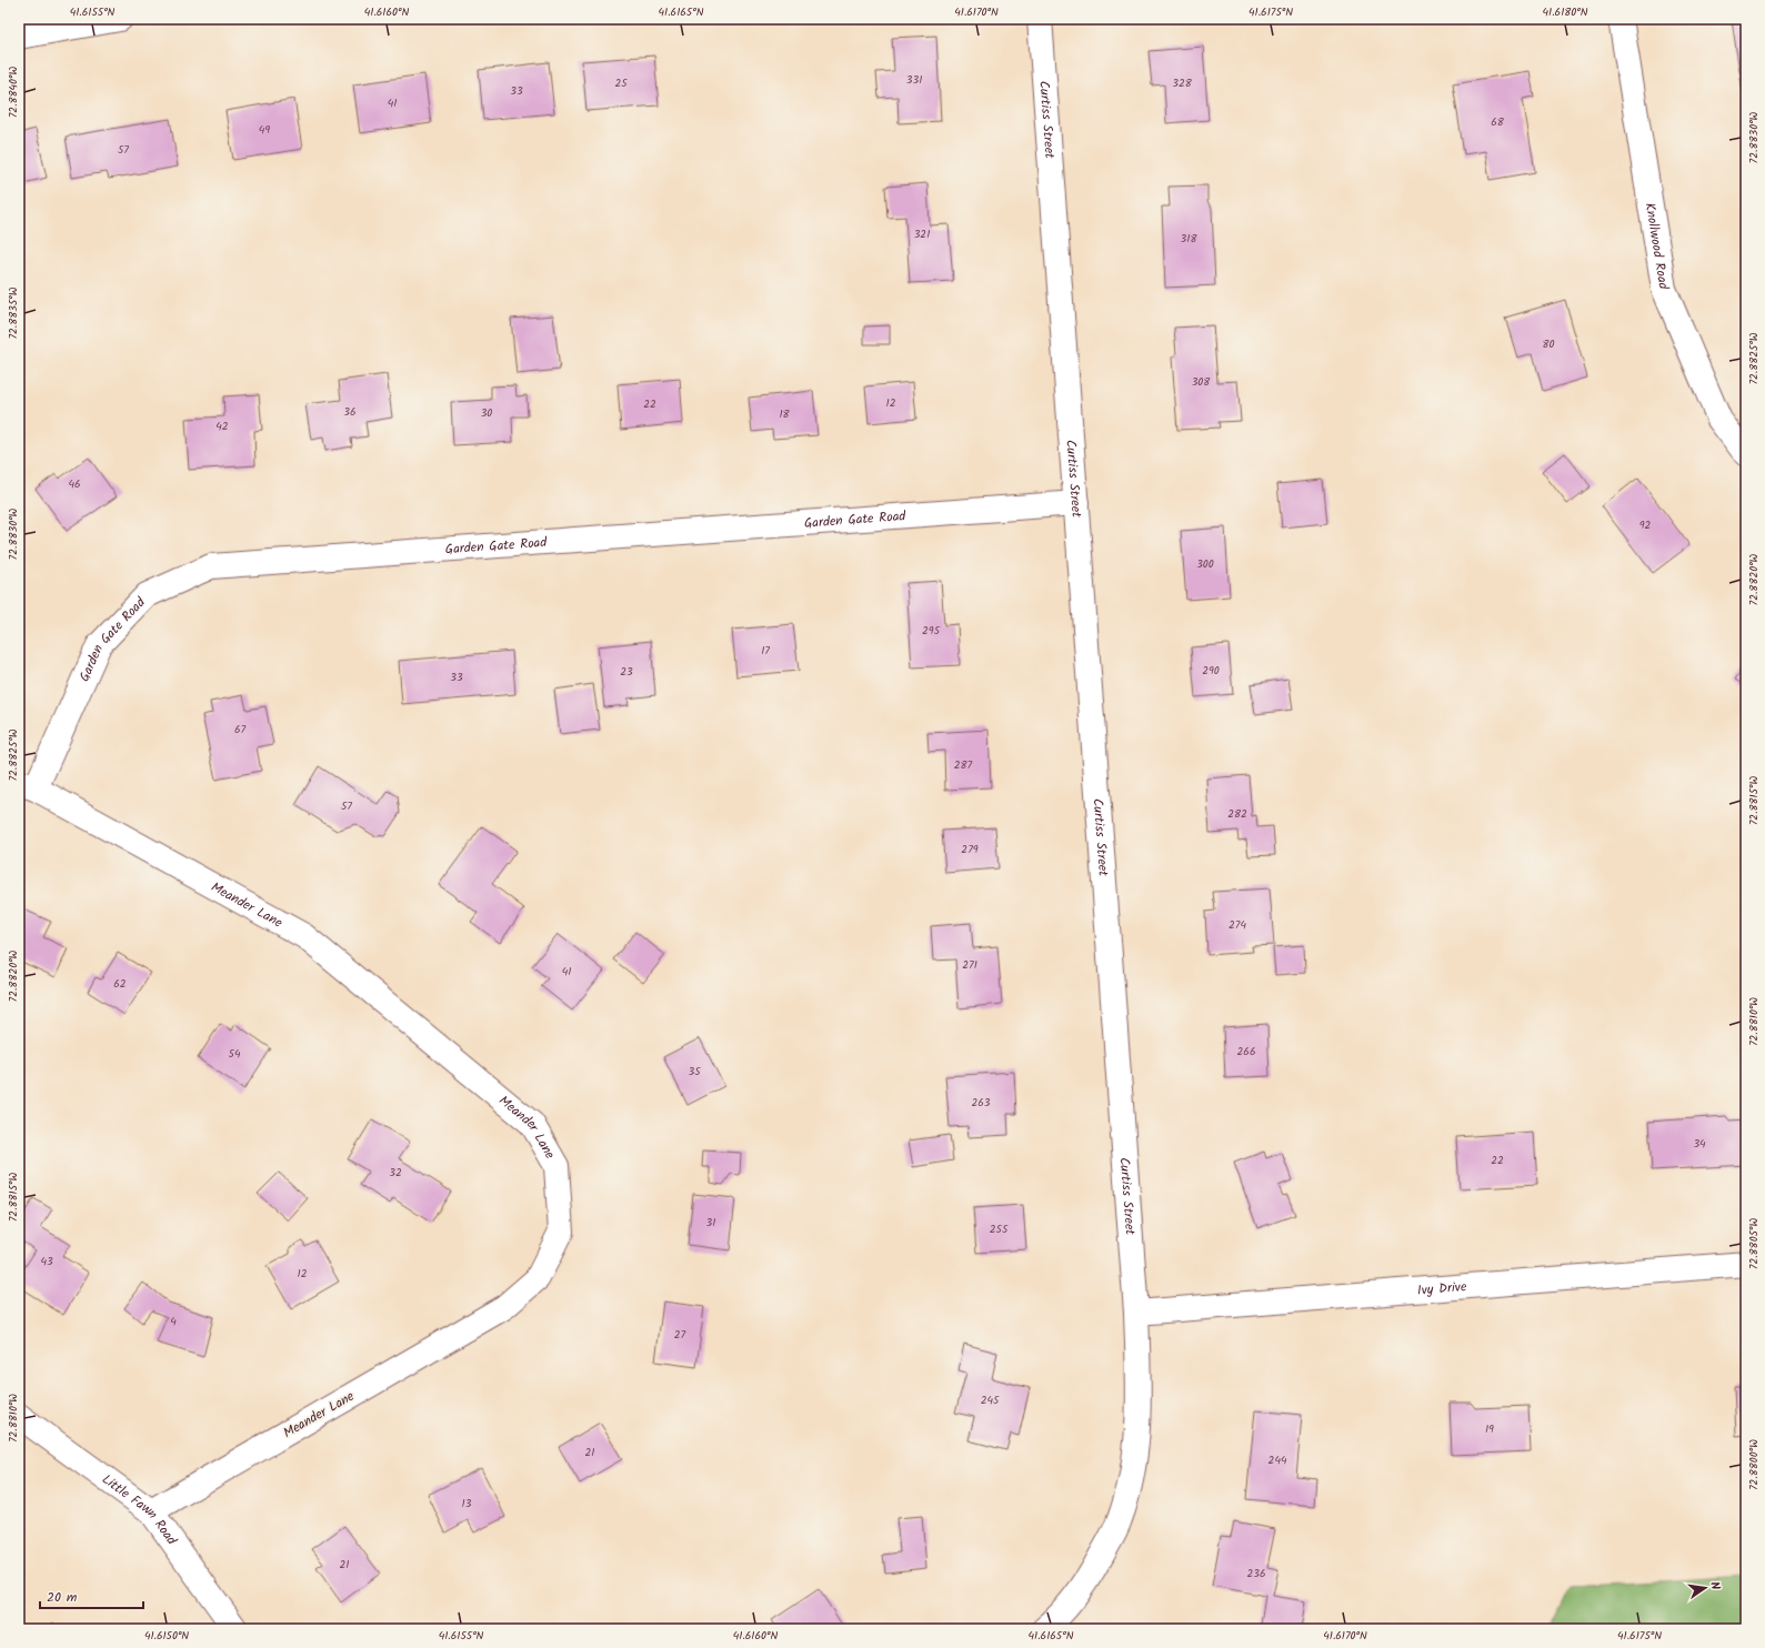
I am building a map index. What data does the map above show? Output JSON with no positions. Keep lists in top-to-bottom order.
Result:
{
  "streets": {
    "street": [
      "Curtiss Street",
      "Knollwood Road",
      "Garden Gate Road",
      "Meander Lane",
      "Ivy Drive",
      "Little Fawn Road"
    ]
  },
  "crossings": [
    ["Curtiss Street", "Garden Gate Road"],
    ["Curtiss Street", "Ivy Drive"],
    ["Garden Gate Road", "Meander Lane"],
    ["Meander Lane", "Little Fawn Road"]
  ],
  "house_numbers": [
    "331",
    "25",
    "328",
    "33",
    "41",
    "68",
    "49",
    "57",
    "321",
    "318",
    "80",
    "308",
    "12",
    "22",
    "36",
    "30",
    "18",
    "42",
    "46",
    "92",
    "300",
    "295",
    "17",
    "290",
    "23",
    "33",
    "67",
    "287",
    "57",
    "282",
    "279",
    "274",
    "271",
    "41",
    "62",
    "266",
    "54",
    "35",
    "263",
    "34",
    "22",
    "32",
    "31",
    "255",
    "43",
    "12",
    "4",
    "27",
    "245",
    "19",
    "21",
    "244",
    "13",
    "21",
    "236"
  ],
  "scale_bar": "20 m",
  "north": "right",
  "coordinates": [
    "41.6155°N",
    "41.6160°N",
    "41.6165°N",
    "41.6170°N",
    "41.6175°N",
    "41.6180°N",
    "72.8840°W",
    "72.8830°W",
    "72.8835°W",
    "72.8825°W",
    "72.8820°W",
    "72.8815°W",
    "72.8810°W",
    "72.8805°W",
    "72.8800°W",
    "41.6150°N"
  ]
}
